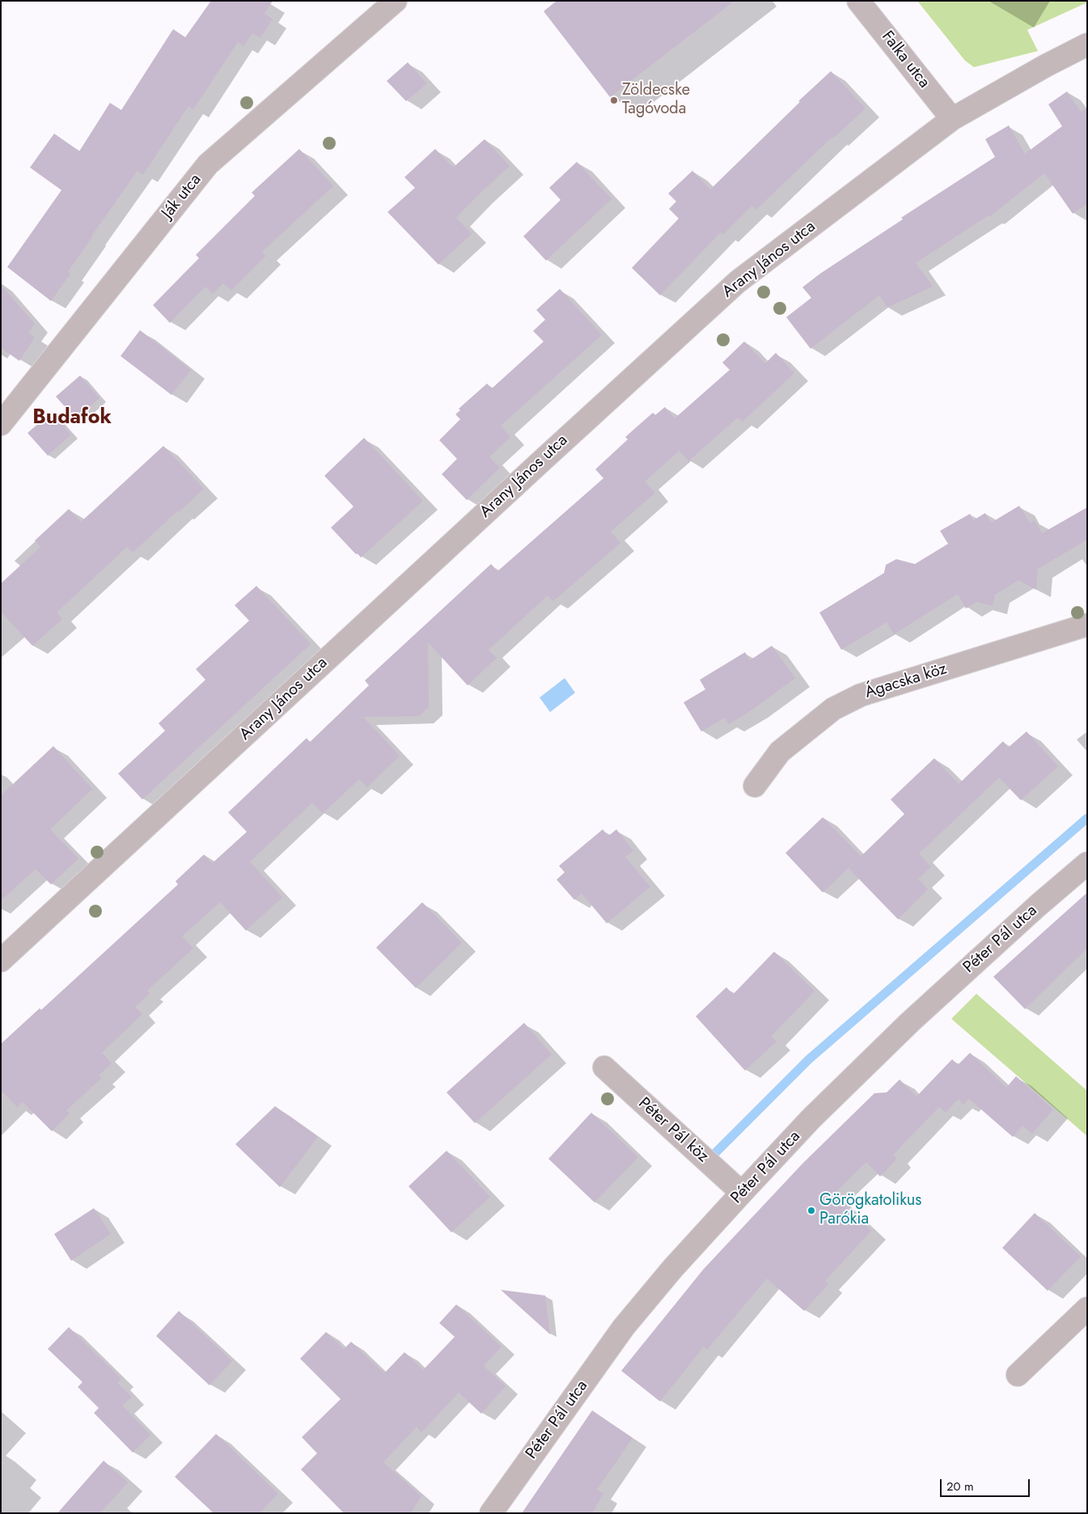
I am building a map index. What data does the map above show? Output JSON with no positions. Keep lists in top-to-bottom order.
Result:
{
  "streets": {
    "street": [
      "Falka utca",
      "Ják utca",
      "Arany János utca",
      "Ágacska köz",
      "Péter Pál utca",
      "Péter Pál köz"
    ]
  },
  "crossings": [
    ["Falka utca", "Arany János utca"],
    ["Péter Pál utca", "Péter Pál köz"]
  ],
  "districts": ["Budafok"],
  "places": ["Zöldecske Tagóvoda", "Görögkatolikus Parókia"],
  "scale_bar": "20 m"
}
